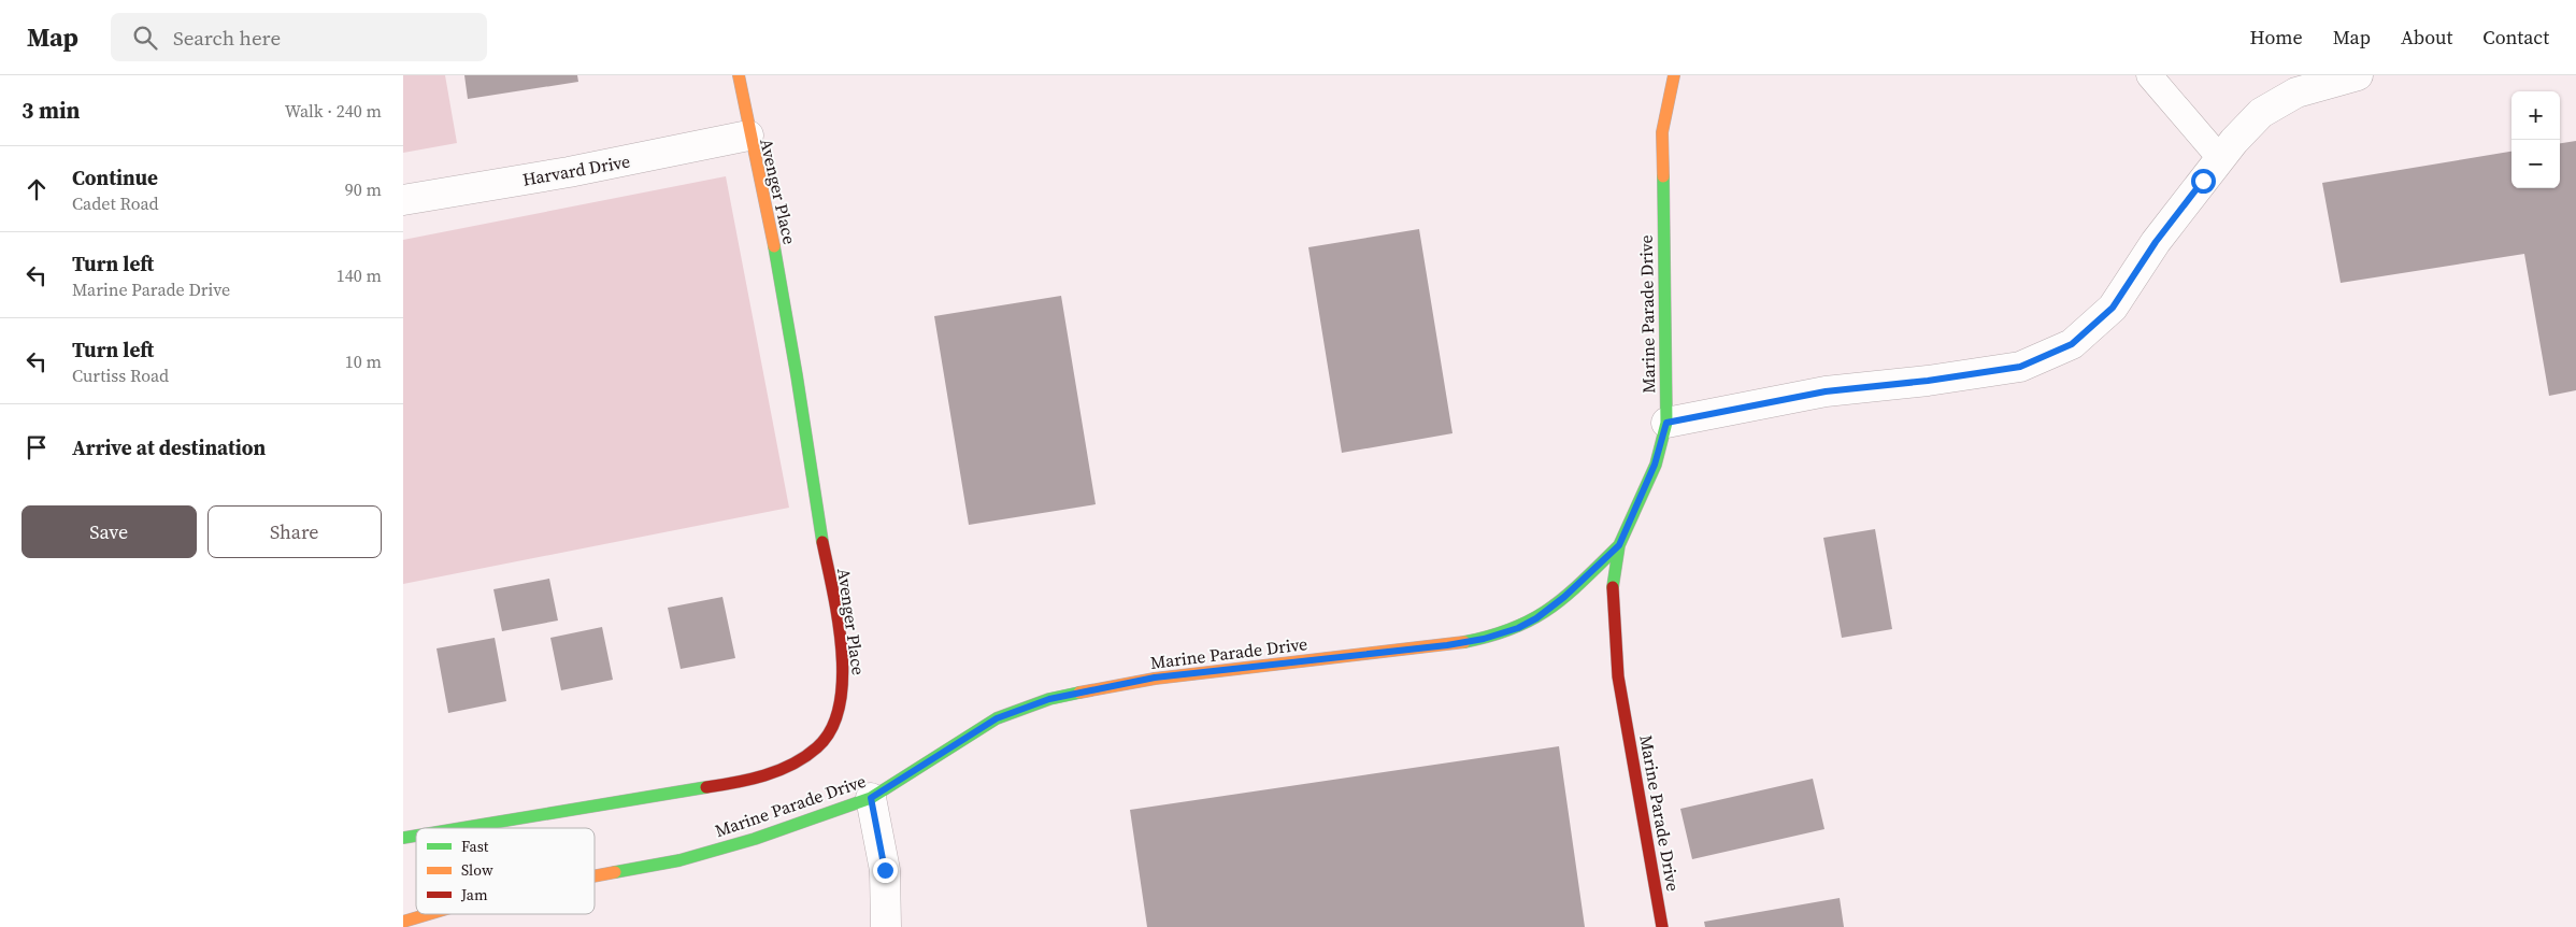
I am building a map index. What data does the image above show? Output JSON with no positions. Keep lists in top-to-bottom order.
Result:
{
  "streets": {
    "street": ["Harvard Drive", "Avenger Place", "Marine Parade Drive"]
  },
  "crossings": [
    ["Harvard Drive", "Avenger Place"]
  ],
  "legend": ["Fast", "Slow", "Jam"],
  "page": {
    "header": "Map",
    "search": "Search here",
    "nav": [
      "Home",
      "Map",
      "About",
      "Contact"
    ],
    "heading": ["3 min", "Walk · 240 m"],
    "map_buttons": ["+", "−"],
    "list": [
      ["Continue", "Cadet Road", "90 m"],
      ["Turn left", "Marine Parade Drive", "140 m"],
      ["Turn left", "Curtiss Road", "10 m"],
      "Arrive at destination"
    ],
    "buttons": ["Save", "Share"]
  }
}
